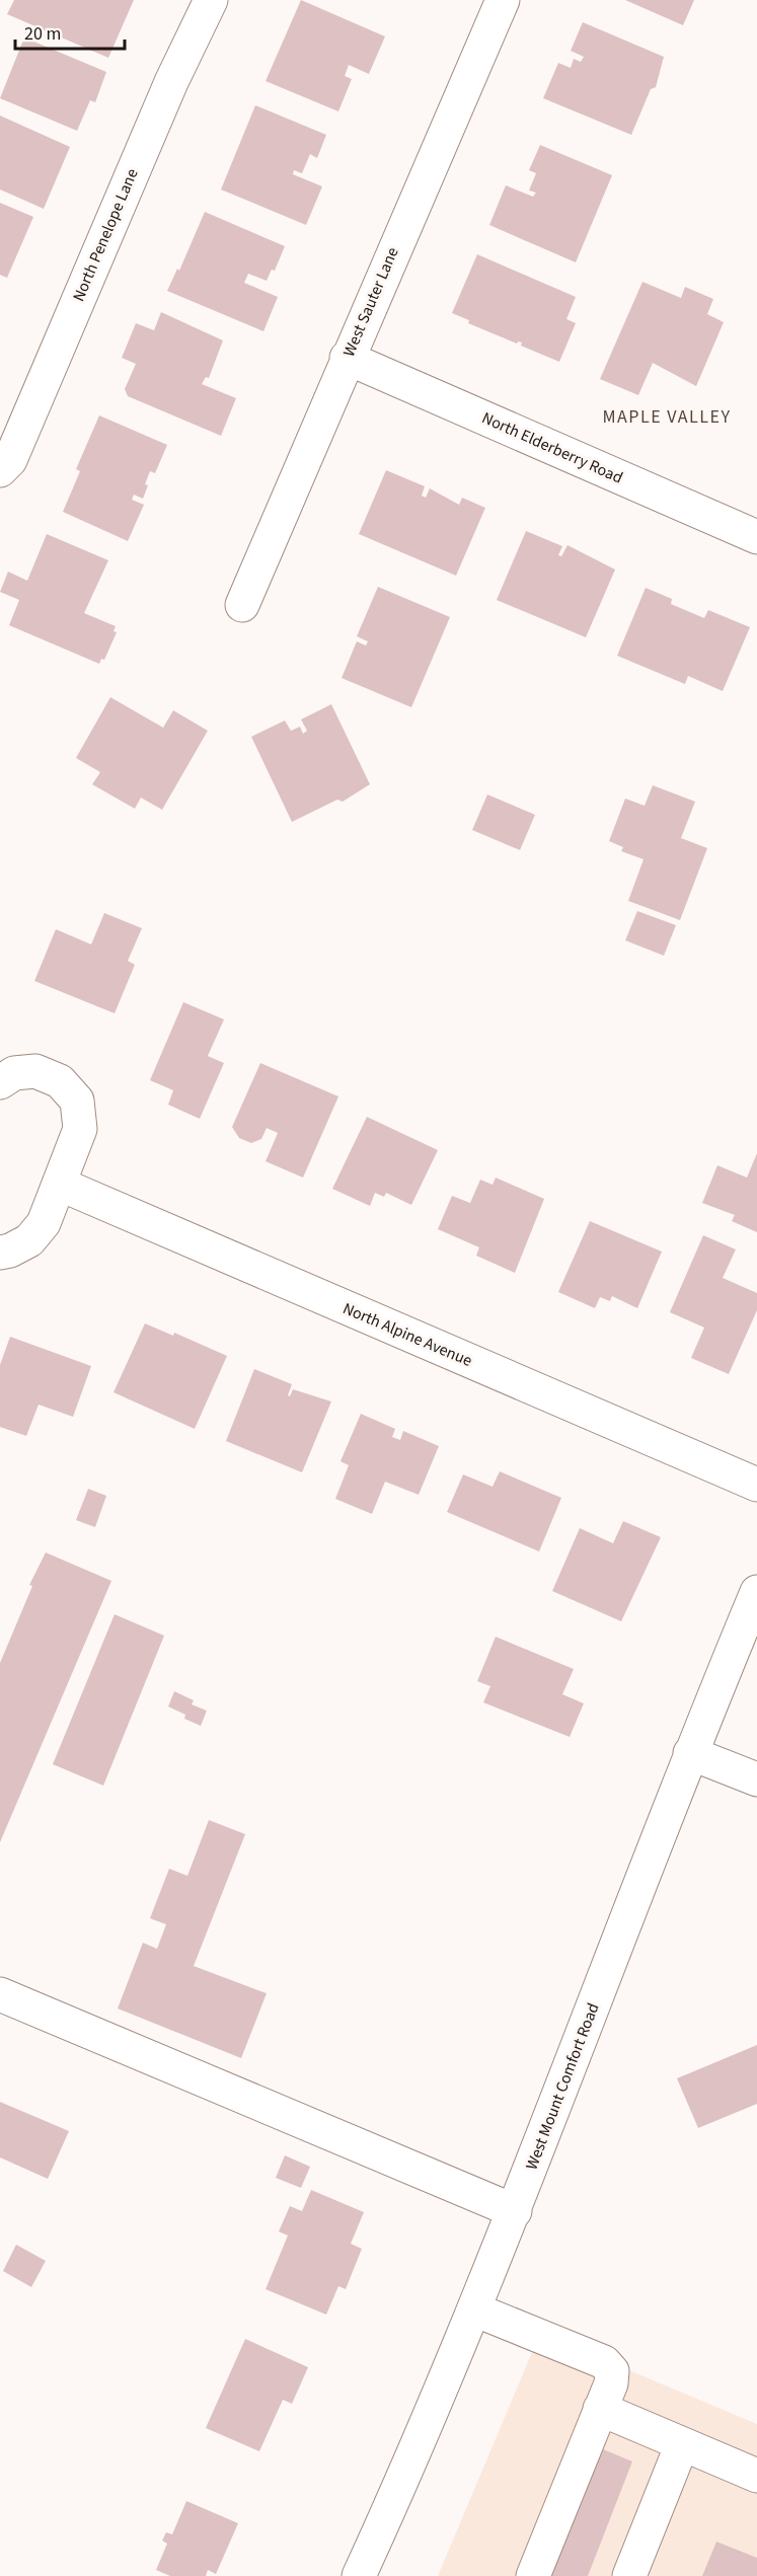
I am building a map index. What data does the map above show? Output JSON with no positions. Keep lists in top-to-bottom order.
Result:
{
  "streets": {
    "street": [
      "North Penelope Lane",
      "West Sauter Lane",
      "North Elderberry Road",
      "North Alpine Avenue",
      "West Mount Comfort Road"
    ]
  },
  "crossings": [
    ["West Sauter Lane", "North Elderberry Road"]
  ],
  "districts": ["MAPLE VALLEY"],
  "scale_bar": "20 m"
}
